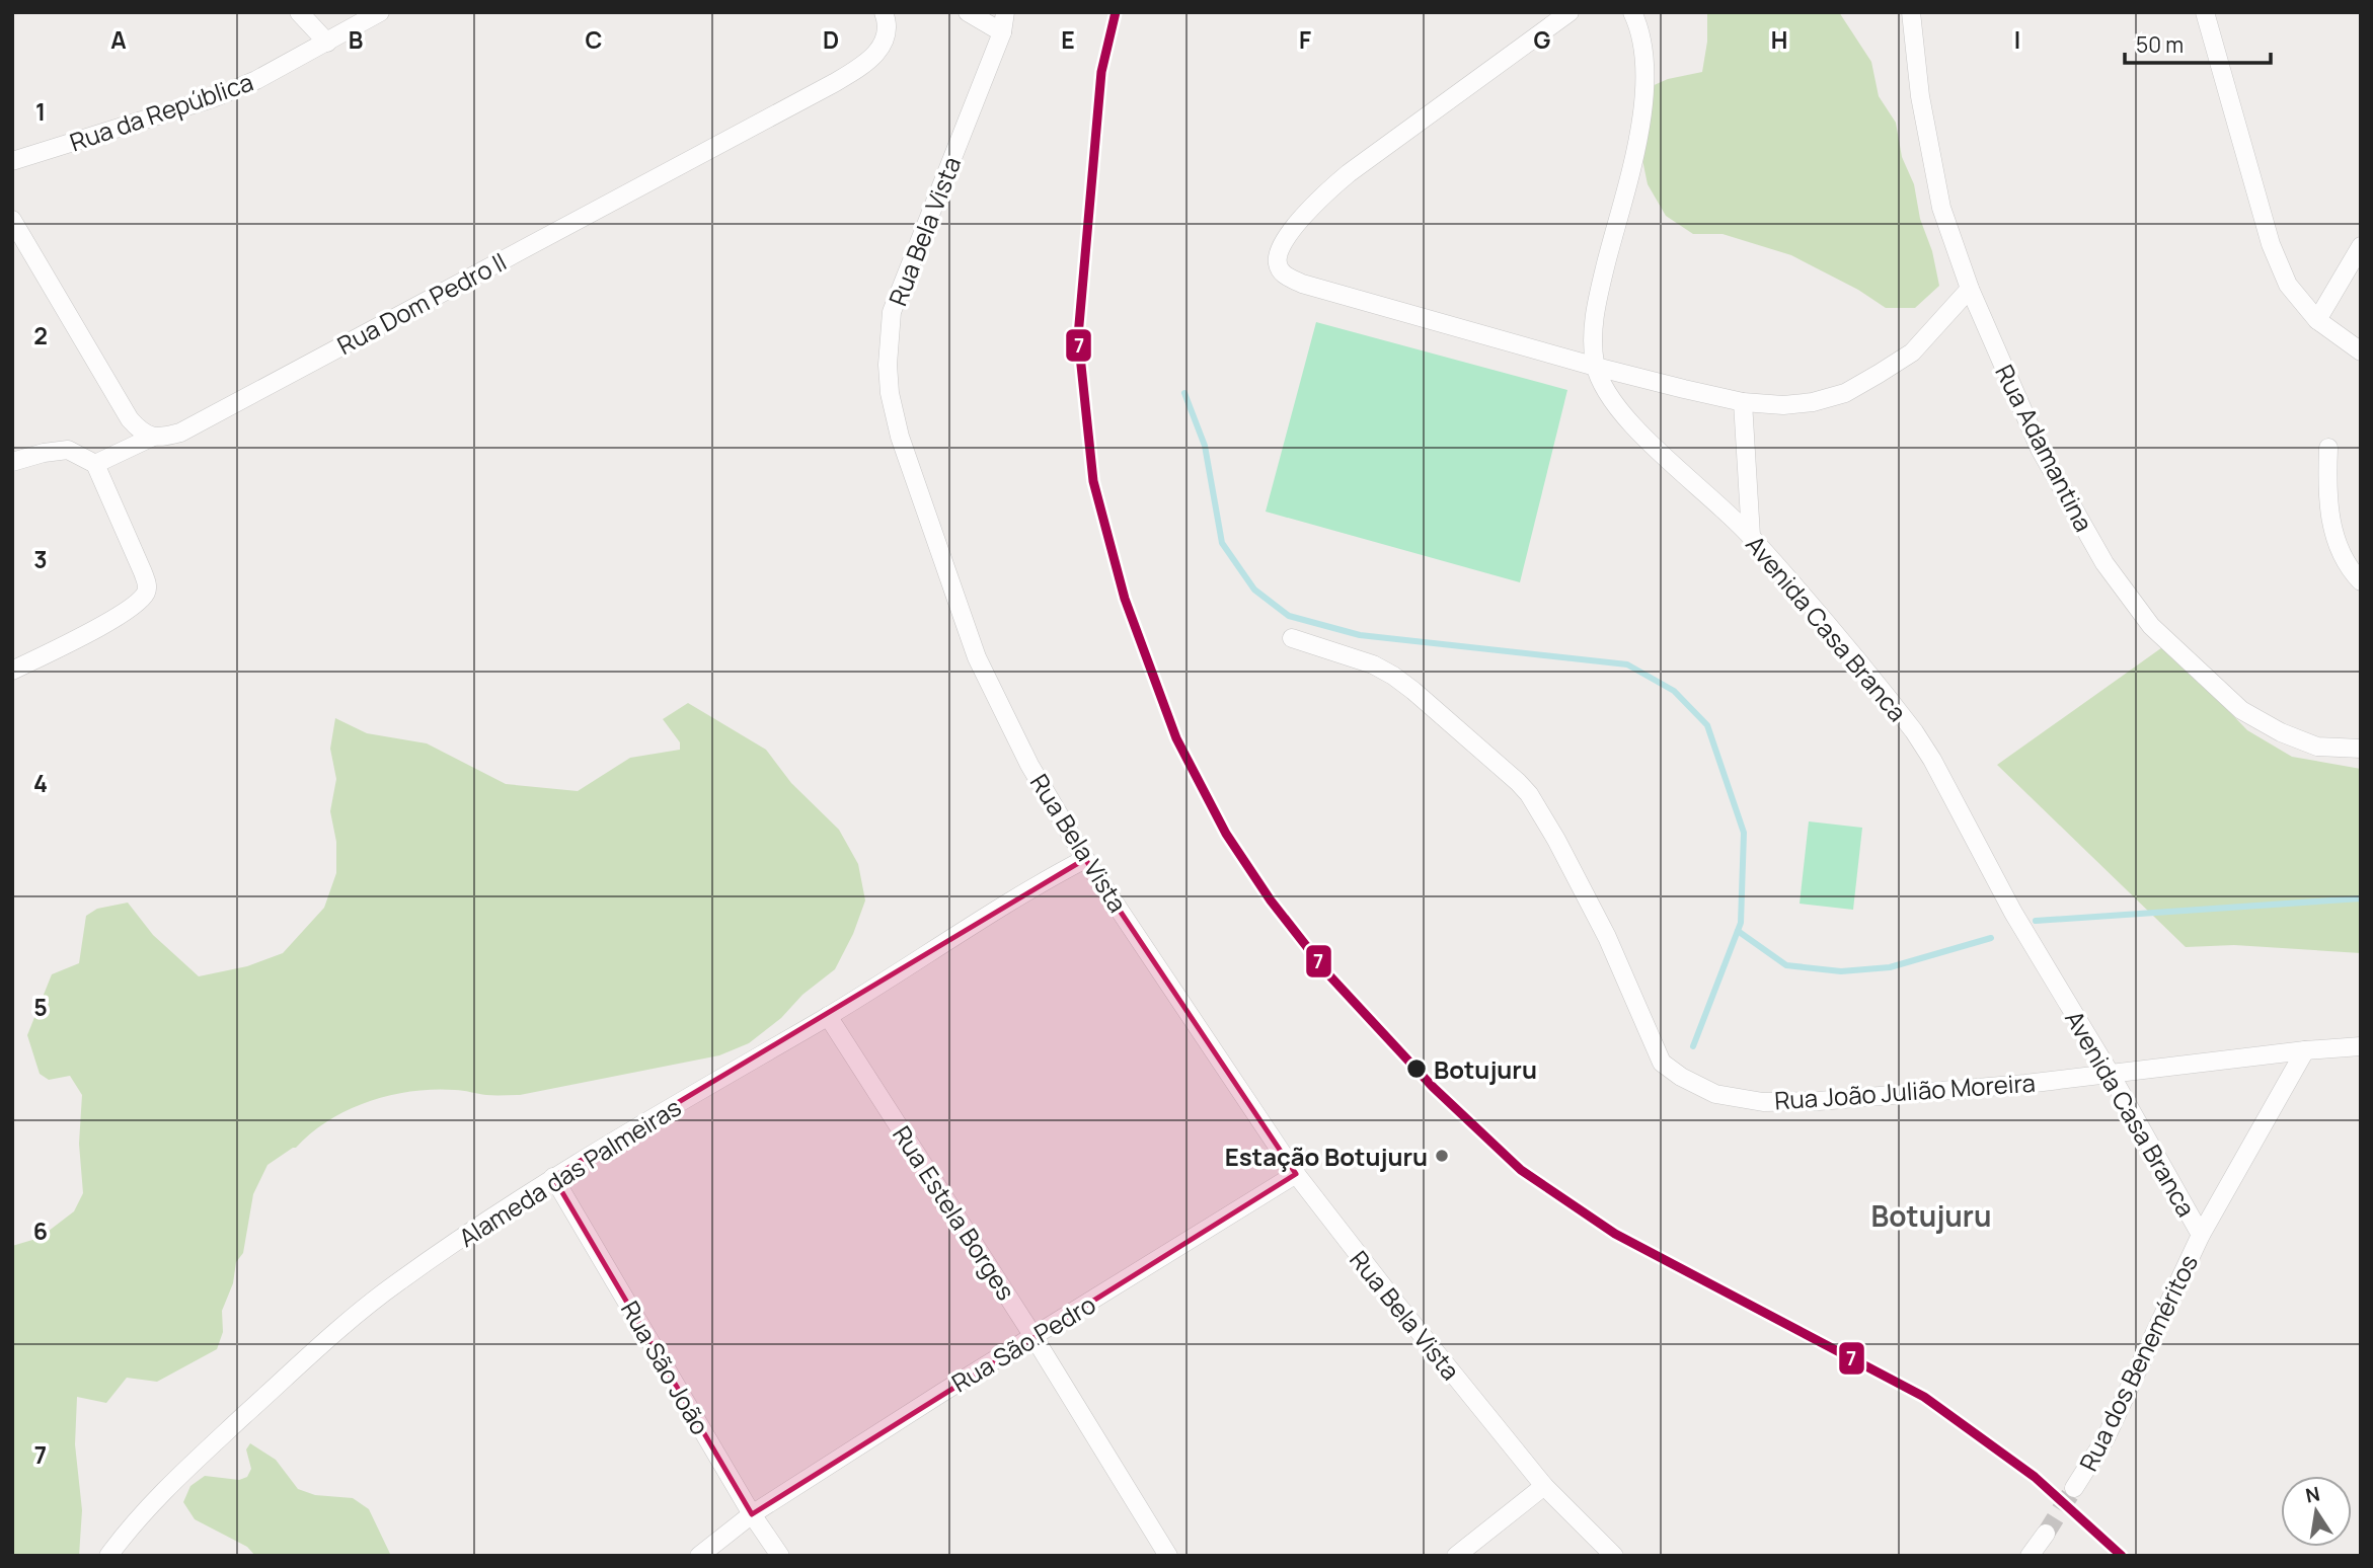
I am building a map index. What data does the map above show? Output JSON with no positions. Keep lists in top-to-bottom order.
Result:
{
  "streets": {
    "street": [
      "Rua da República",
      "Rua Bela Vista",
      "Rua Dom Pedro II",
      "Rua Adamantina",
      "Avenida Casa Branca",
      "Rua João Julião Moreira",
      "Alameda das Palmeiras",
      "Rua Estela Borges",
      "Rua São Pedro",
      "Rua dos Beneméritos",
      "Rua São João"
    ]
  },
  "crossings": [
    ["Rua Bela Vista", "Alameda das Palmeiras"],
    ["Rua Bela Vista", "Rua São Pedro"],
    ["Avenida Casa Branca", "Rua João Julião Moreira"],
    ["Avenida Casa Branca", "Rua dos Beneméritos"],
    ["Rua João Julião Moreira", "Rua dos Beneméritos"],
    ["Alameda das Palmeiras", "Rua Estela Borges"],
    ["Alameda das Palmeiras", "Rua São João"],
    ["Rua Estela Borges", "Rua São Pedro"],
    ["Rua São Pedro", "Rua São João"]
  ],
  "districts": ["Botujuru"],
  "places": ["Botujuru", "Estação Botujuru"],
  "lines": ["transit line 7"],
  "scale_bar": "50 m",
  "north": "top",
  "grid": {
    "columns": [
      "A",
      "B",
      "C",
      "D",
      "E",
      "F",
      "G",
      "H",
      "I"
    ],
    "rows": [
      "1",
      "2",
      "3",
      "4",
      "5",
      "6",
      "7"
    ]
  }
}
